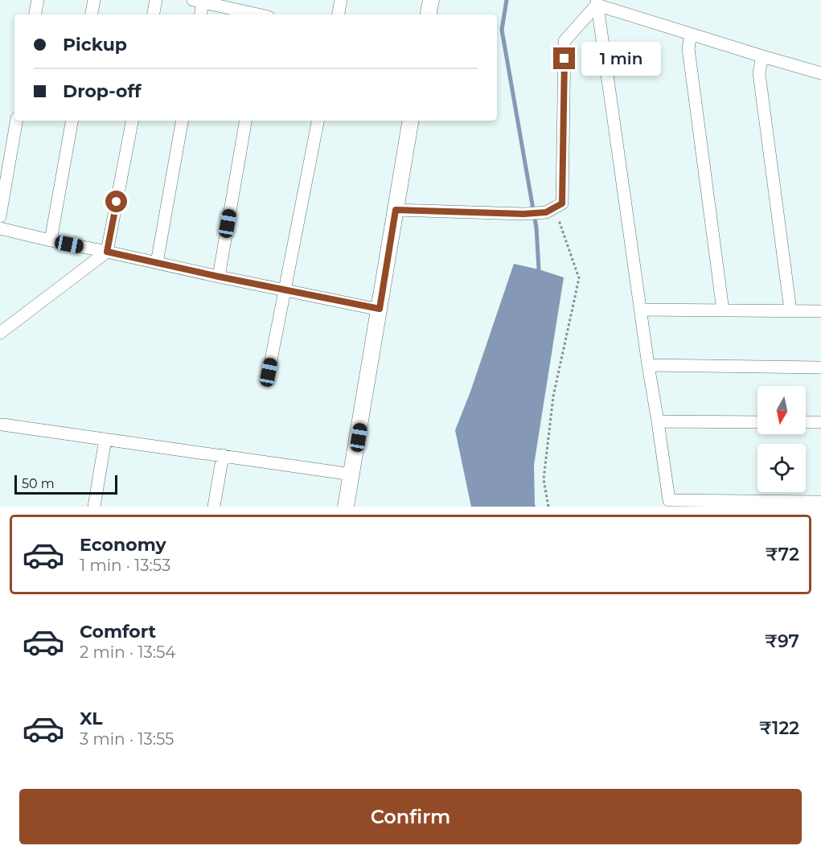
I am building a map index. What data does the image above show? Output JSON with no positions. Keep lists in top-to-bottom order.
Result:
{
  "scale_bar": "50 m",
  "north": "bottom",
  "page": {
    "banner": ["Pickup", "Drop-off"],
    "bubble": "1 min",
    "scale": "50 m",
    "list": [
      {
        "name": "Economy",
        "note": "1 min · 13:53",
        "value": "₹72"
      },
      {
        "name": "Comfort",
        "note": "2 min · 13:54",
        "value": "₹97"
      },
      {
        "name": "XL",
        "note": "3 min · 13:55",
        "value": "₹122"
      }
    ],
    "buttons": "Confirm"
  }
}
